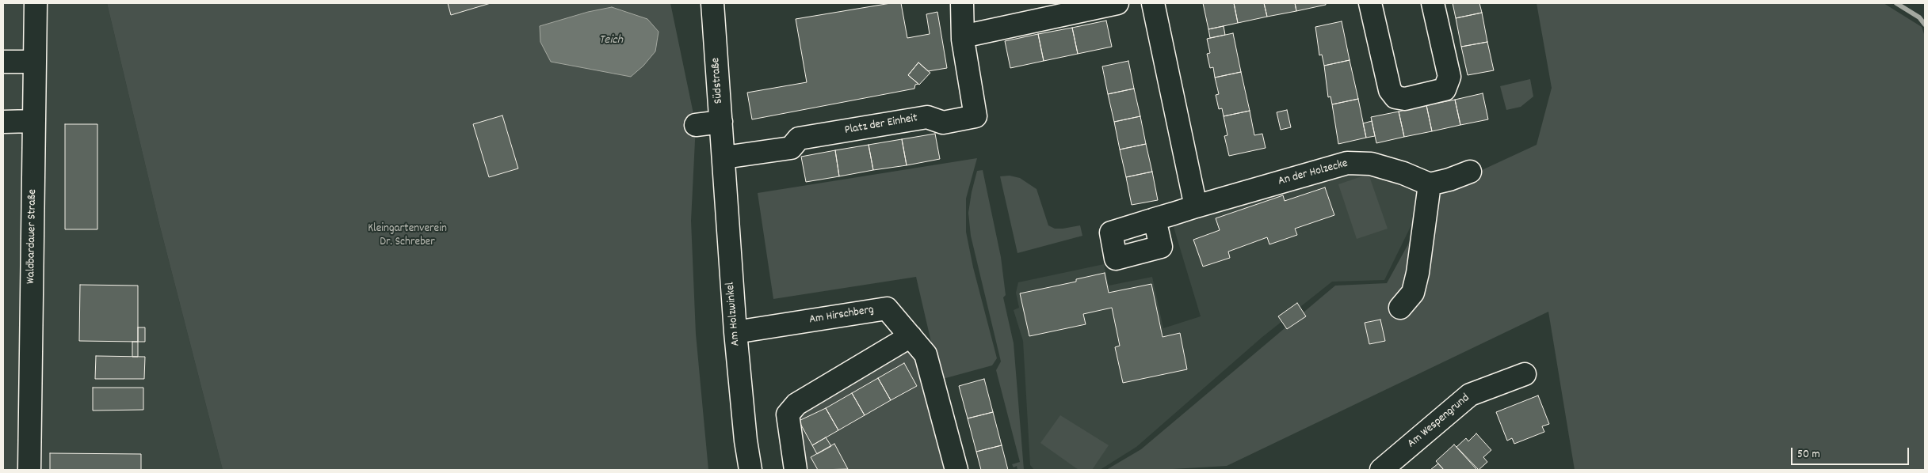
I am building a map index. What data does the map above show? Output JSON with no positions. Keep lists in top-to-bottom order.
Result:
{
  "streets": {
    "street": [
      "Südstraße",
      "Platz der Einheit",
      "An der Holzecke",
      "Waldbardauer Straße",
      "Am Holzwinkel",
      "Am Hirschberg",
      "Am Wespengrund"
    ]
  },
  "crossings": [
    ["Südstraße", "Platz der Einheit"],
    ["Südstraße", "Am Holzwinkel"],
    ["Platz der Einheit", "Am Holzwinkel"],
    ["Am Holzwinkel", "Am Hirschberg"]
  ],
  "water": ["Teich"],
  "parks": ["Kleingartenverein Dr. Schreber"],
  "scale_bar": "50 m"
}
